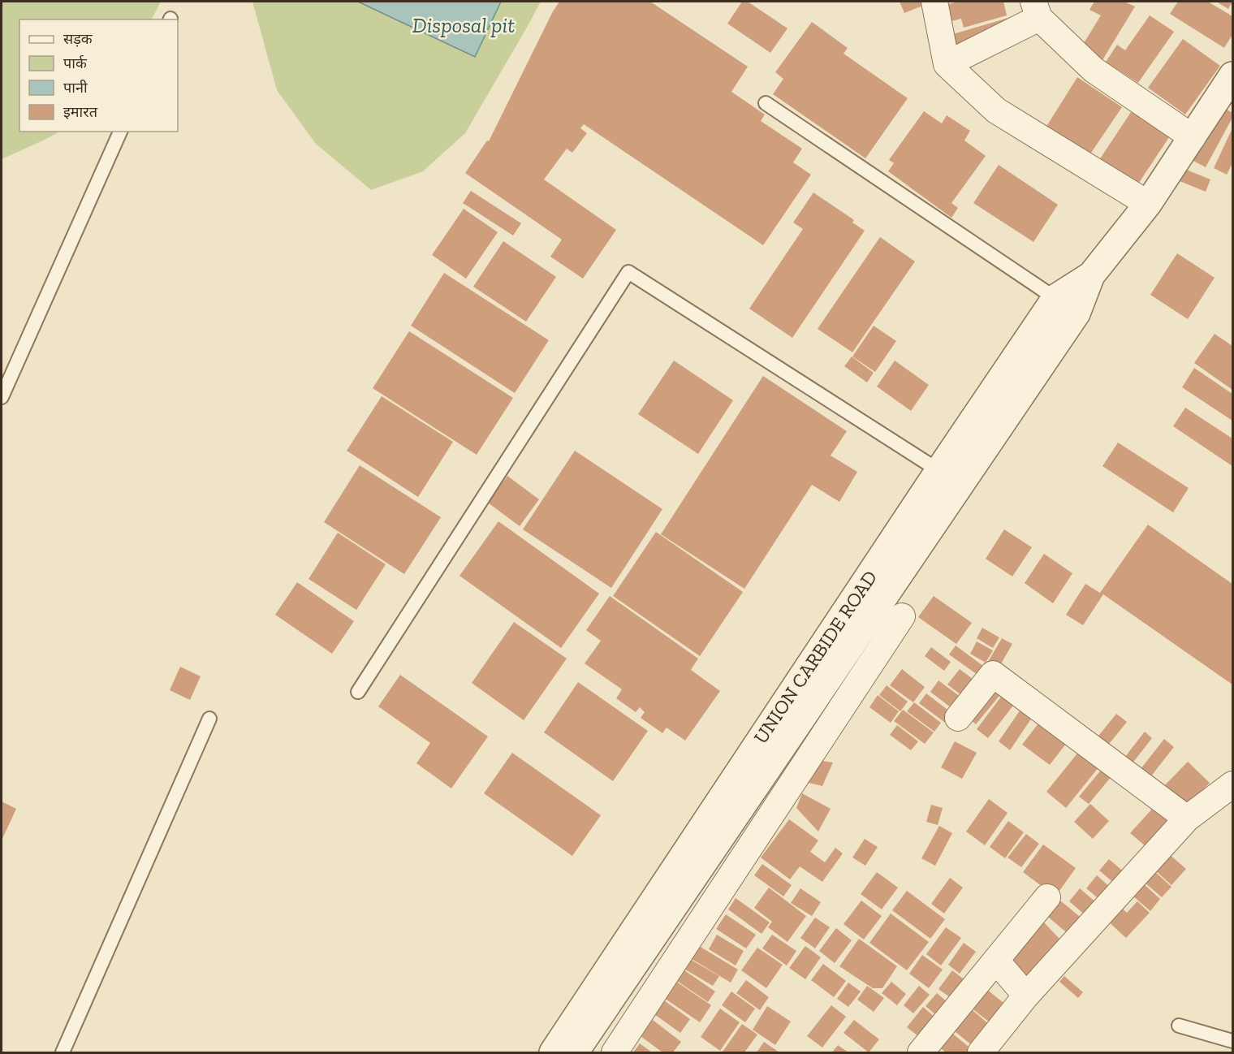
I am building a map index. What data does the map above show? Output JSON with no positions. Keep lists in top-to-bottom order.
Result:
{
  "streets": {
    "street": ["UNION CARBIDE ROAD"]
  },
  "water": ["Disposal pit"],
  "legend": [
    "सड़क",
    "पार्क",
    "पानी",
    "इमारत"
  ]
}
